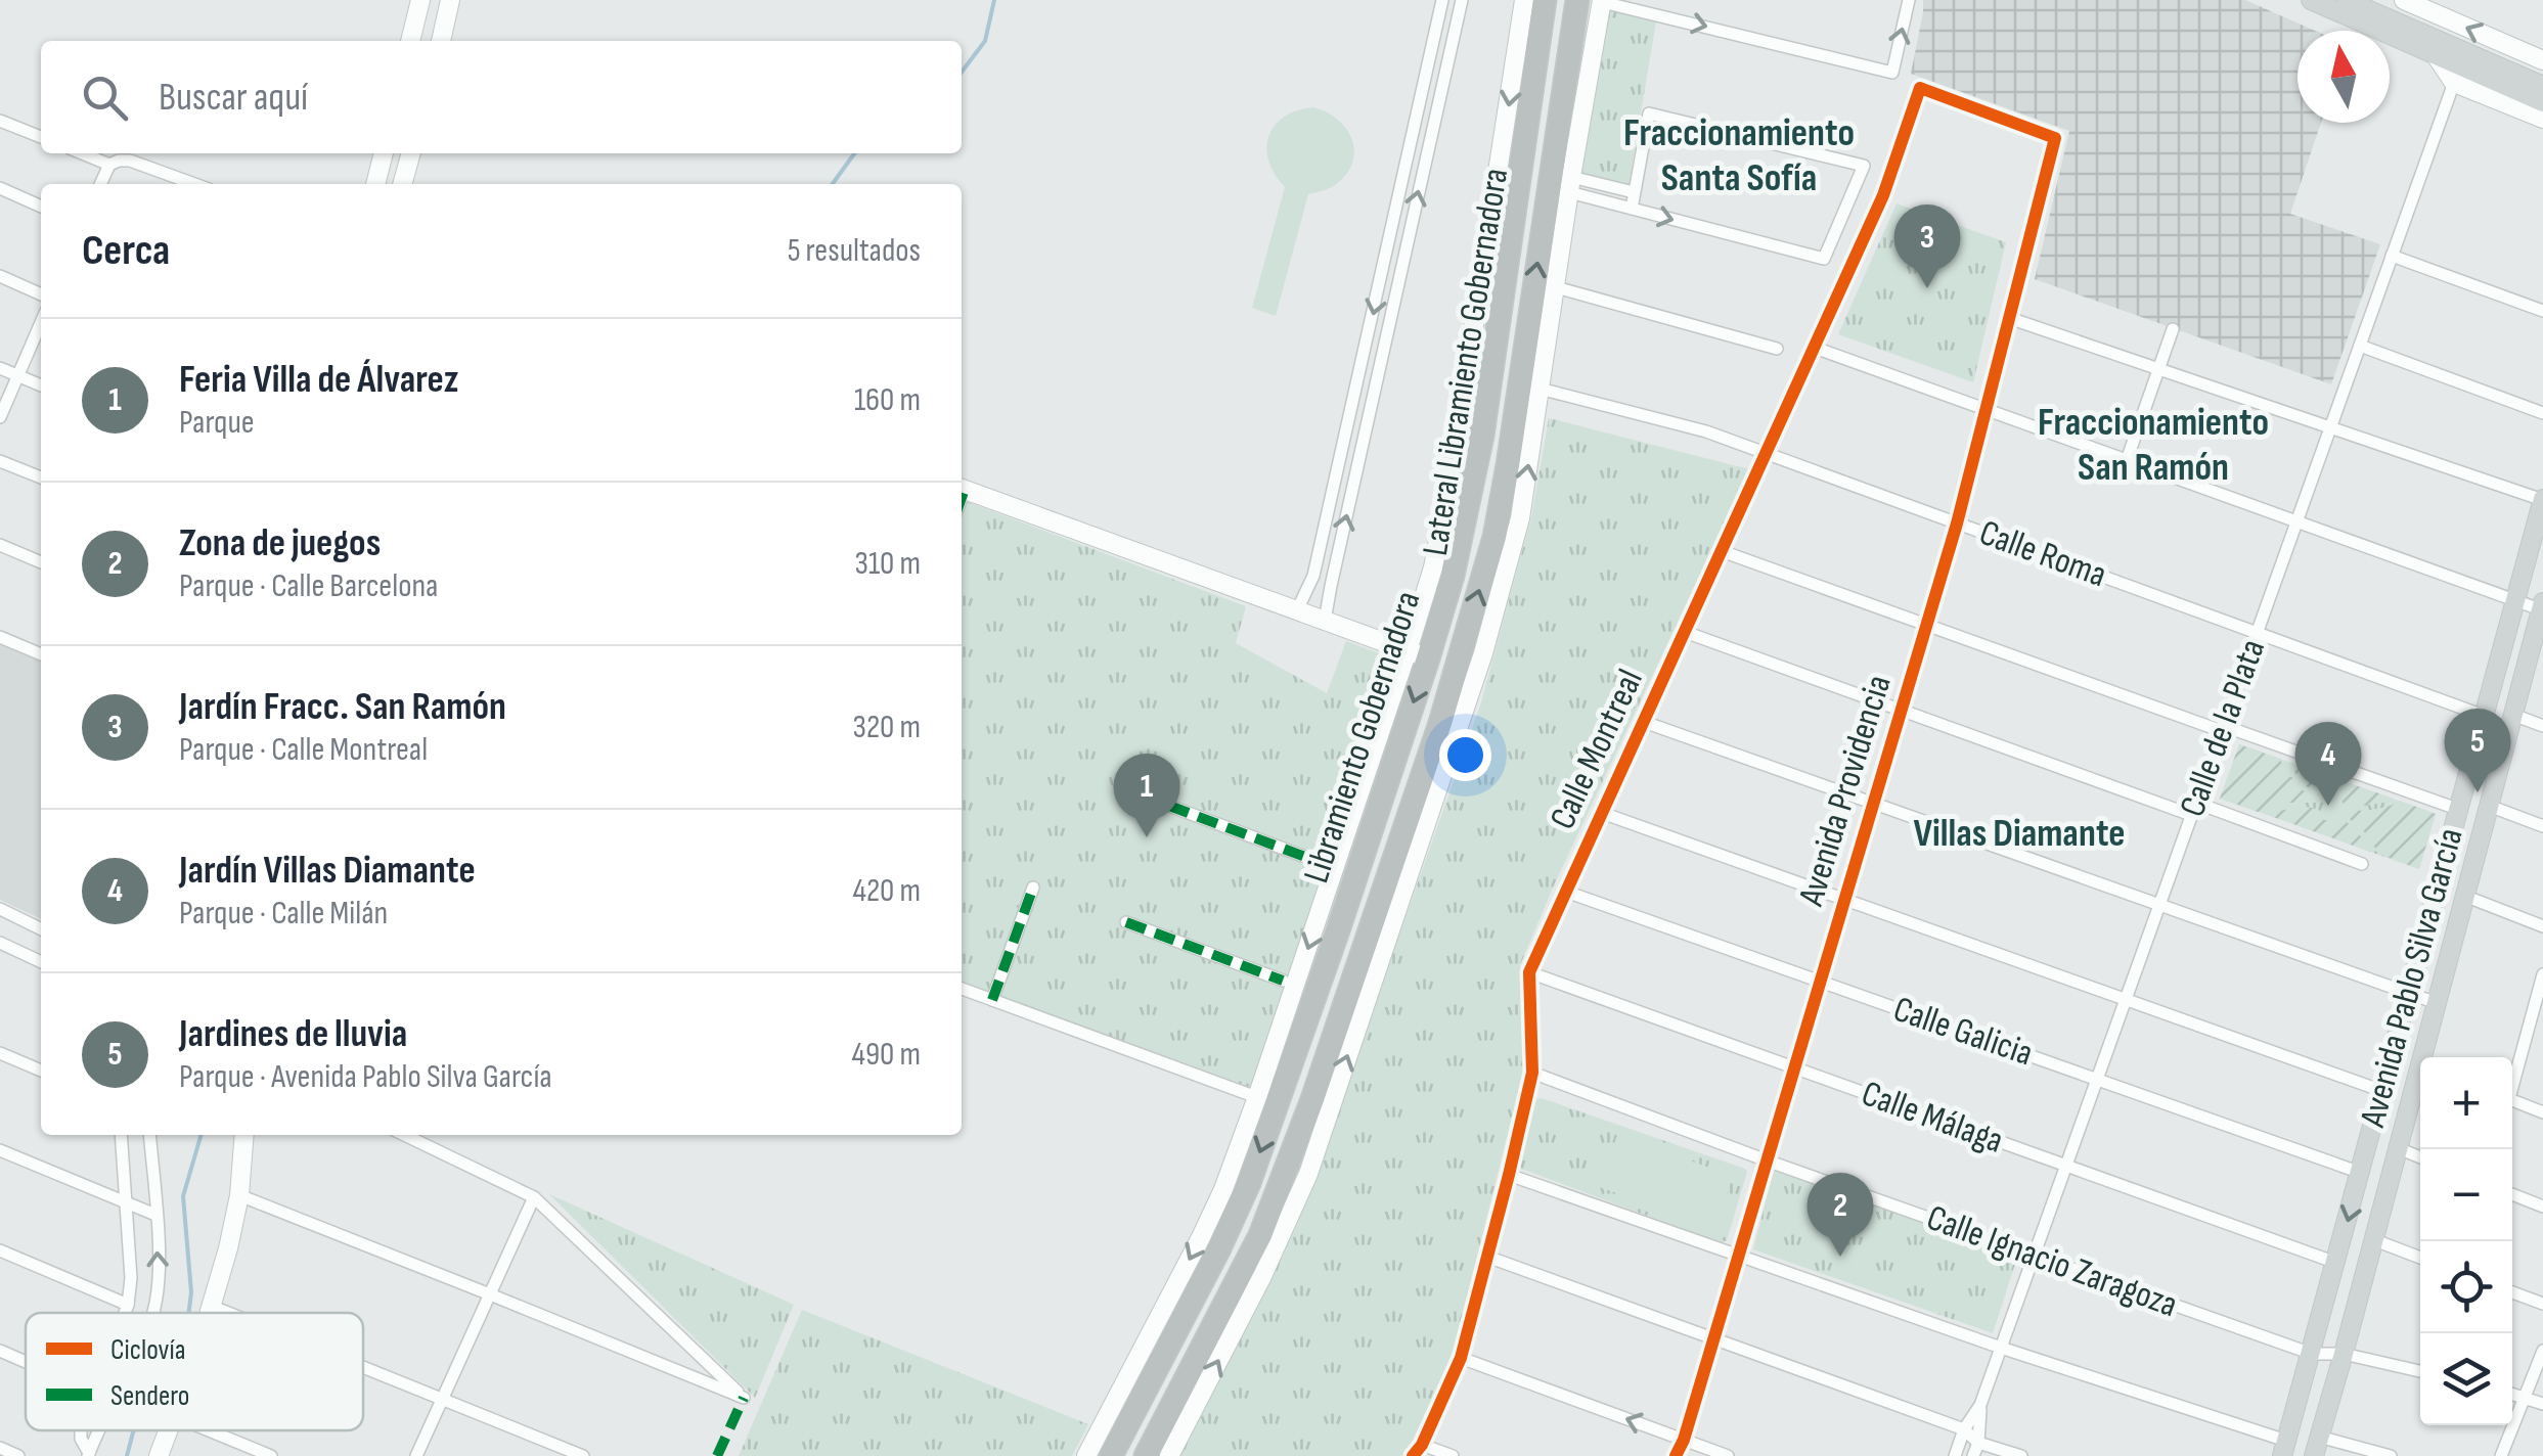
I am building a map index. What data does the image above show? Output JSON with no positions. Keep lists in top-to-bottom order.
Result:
{
  "streets": {
    "highway": ["Libramiento Gobernadora"],
    "main road": ["Avenida Pablo Silva García"],
    "street": [
      "Lateral Libramiento Gobernadora",
      "Calle Roma",
      "Calle de la Plata",
      "Calle Montreal",
      "Avenida Providencia",
      "Calle Galicia",
      "Calle Málaga",
      "Calle Ignacio Zaragoza"
    ]
  },
  "crossings": [
    ["Lateral Libramiento Gobernadora", "Calle Roma"],
    ["Lateral Libramiento Gobernadora", "Libramiento Gobernadora"],
    ["Calle Roma", "Calle de la Plata"],
    ["Calle Roma", "Calle Montreal"],
    ["Calle Roma", "Avenida Providencia"],
    ["Calle Roma", "Avenida Pablo Silva García"],
    ["Calle de la Plata", "Calle Galicia"],
    ["Calle de la Plata", "Calle Málaga"],
    ["Calle de la Plata", "Calle Ignacio Zaragoza"],
    ["Calle Montreal", "Avenida Providencia"],
    ["Calle Montreal", "Calle Galicia"],
    ["Calle Montreal", "Calle Málaga"],
    ["Calle Montreal", "Calle Ignacio Zaragoza"],
    ["Avenida Providencia", "Calle Galicia"],
    ["Avenida Providencia", "Calle Málaga"],
    ["Avenida Providencia", "Calle Ignacio Zaragoza"],
    ["Avenida Pablo Silva García", "Calle Galicia"],
    ["Avenida Pablo Silva García", "Calle Málaga"],
    ["Avenida Pablo Silva García", "Calle Ignacio Zaragoza"]
  ],
  "districts": ["Fraccionamiento Santa Sofía", "Fraccionamiento San Ramón", "Villas Diamante"],
  "legend": ["Ciclovía", "Sendero"],
  "north": "top",
  "page": {
    "search": "Buscar aquí",
    "heading": ["Cerca", "5 resultados"],
    "pins": [
      "3",
      "5",
      "4",
      "1",
      "2"
    ],
    "list": [
      {
        "mark": "1",
        "name": "Feria Villa de Álvarez",
        "note": "Parque",
        "value": "160 m"
      },
      {
        "mark": "2",
        "name": "Zona de juegos",
        "note": "Parque · Calle Barcelona",
        "value": "310 m"
      },
      {
        "mark": "3",
        "name": "Jardín Fracc. San Ramón",
        "note": "Parque · Calle Montreal",
        "value": "320 m"
      },
      {
        "mark": "4",
        "name": "Jardín Villas Diamante",
        "note": "Parque · Calle Milán",
        "value": "420 m"
      },
      {
        "mark": "5",
        "name": "Jardines de lluvia",
        "note": "Parque · Avenida Pablo Silva García",
        "value": "490 m"
      }
    ],
    "map_buttons": ["+", "−"]
  }
}
